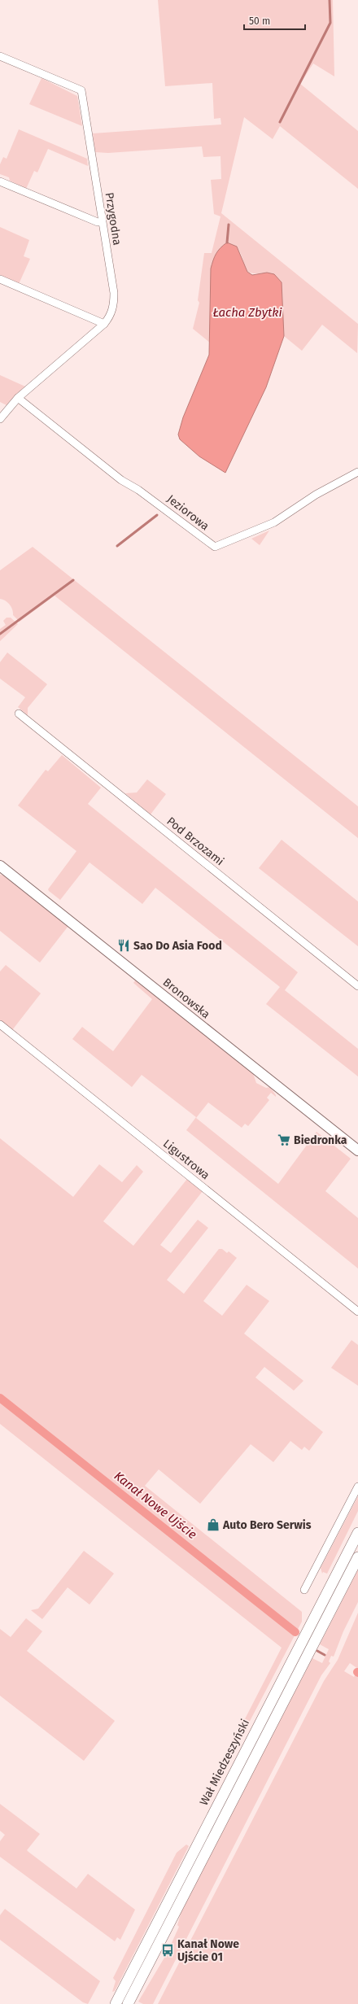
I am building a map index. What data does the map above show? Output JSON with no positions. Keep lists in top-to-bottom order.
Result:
{
  "streets": {
    "main road": ["Wał Miedzeszyński"],
    "street": [
      "Przygodna",
      "Jeziorowa",
      "Pod Brzozami",
      "Bronowska",
      "Ligustrowa"
    ]
  },
  "crossings": [
    ["Przygodna", "Jeziorowa"]
  ],
  "water": ["Łacha Zbytki", "Kanał Nowe Ujście"],
  "places": {
    "restaurant": ["Sao Do Asia Food"],
    "supermarket": ["Biedronka"],
    "shop": ["Auto Bero Serwis"],
    "bus stop": ["Kanał Nowe Ujście 01"]
  },
  "scale_bar": "50 m"
}
